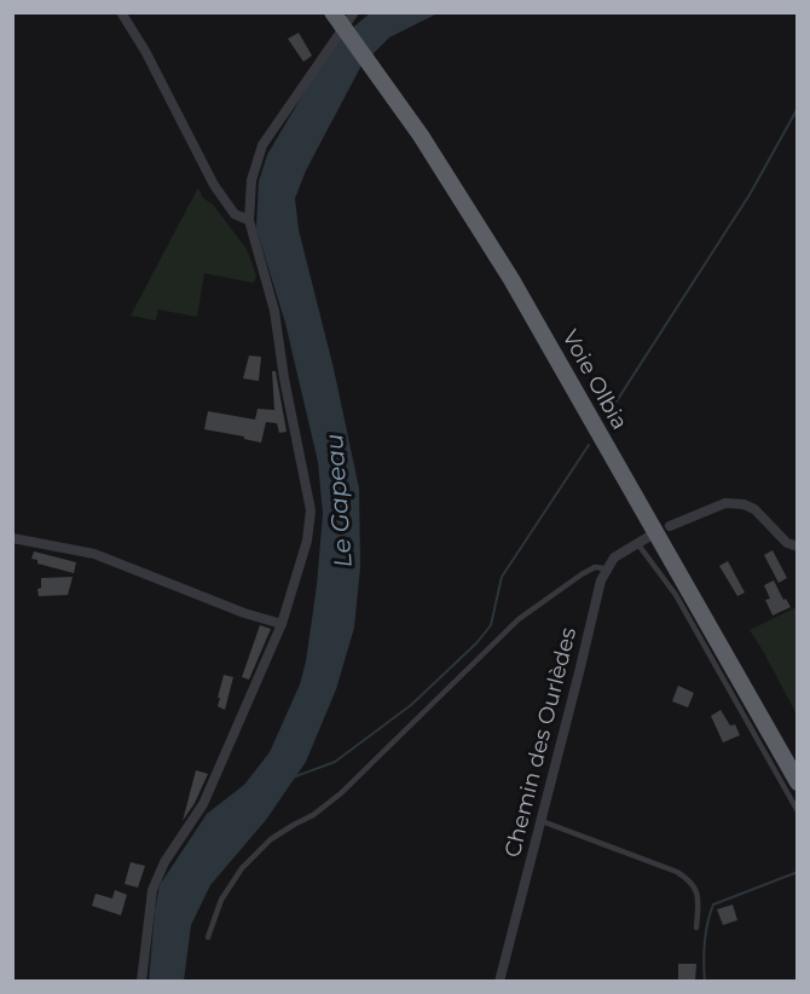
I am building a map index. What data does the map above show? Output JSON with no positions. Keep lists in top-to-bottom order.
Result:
{
  "streets": {
    "highway": ["Voie Olbia"],
    "street": ["Chemin des Ourlèdes"]
  },
  "water": ["Le Gapeau"]
}
